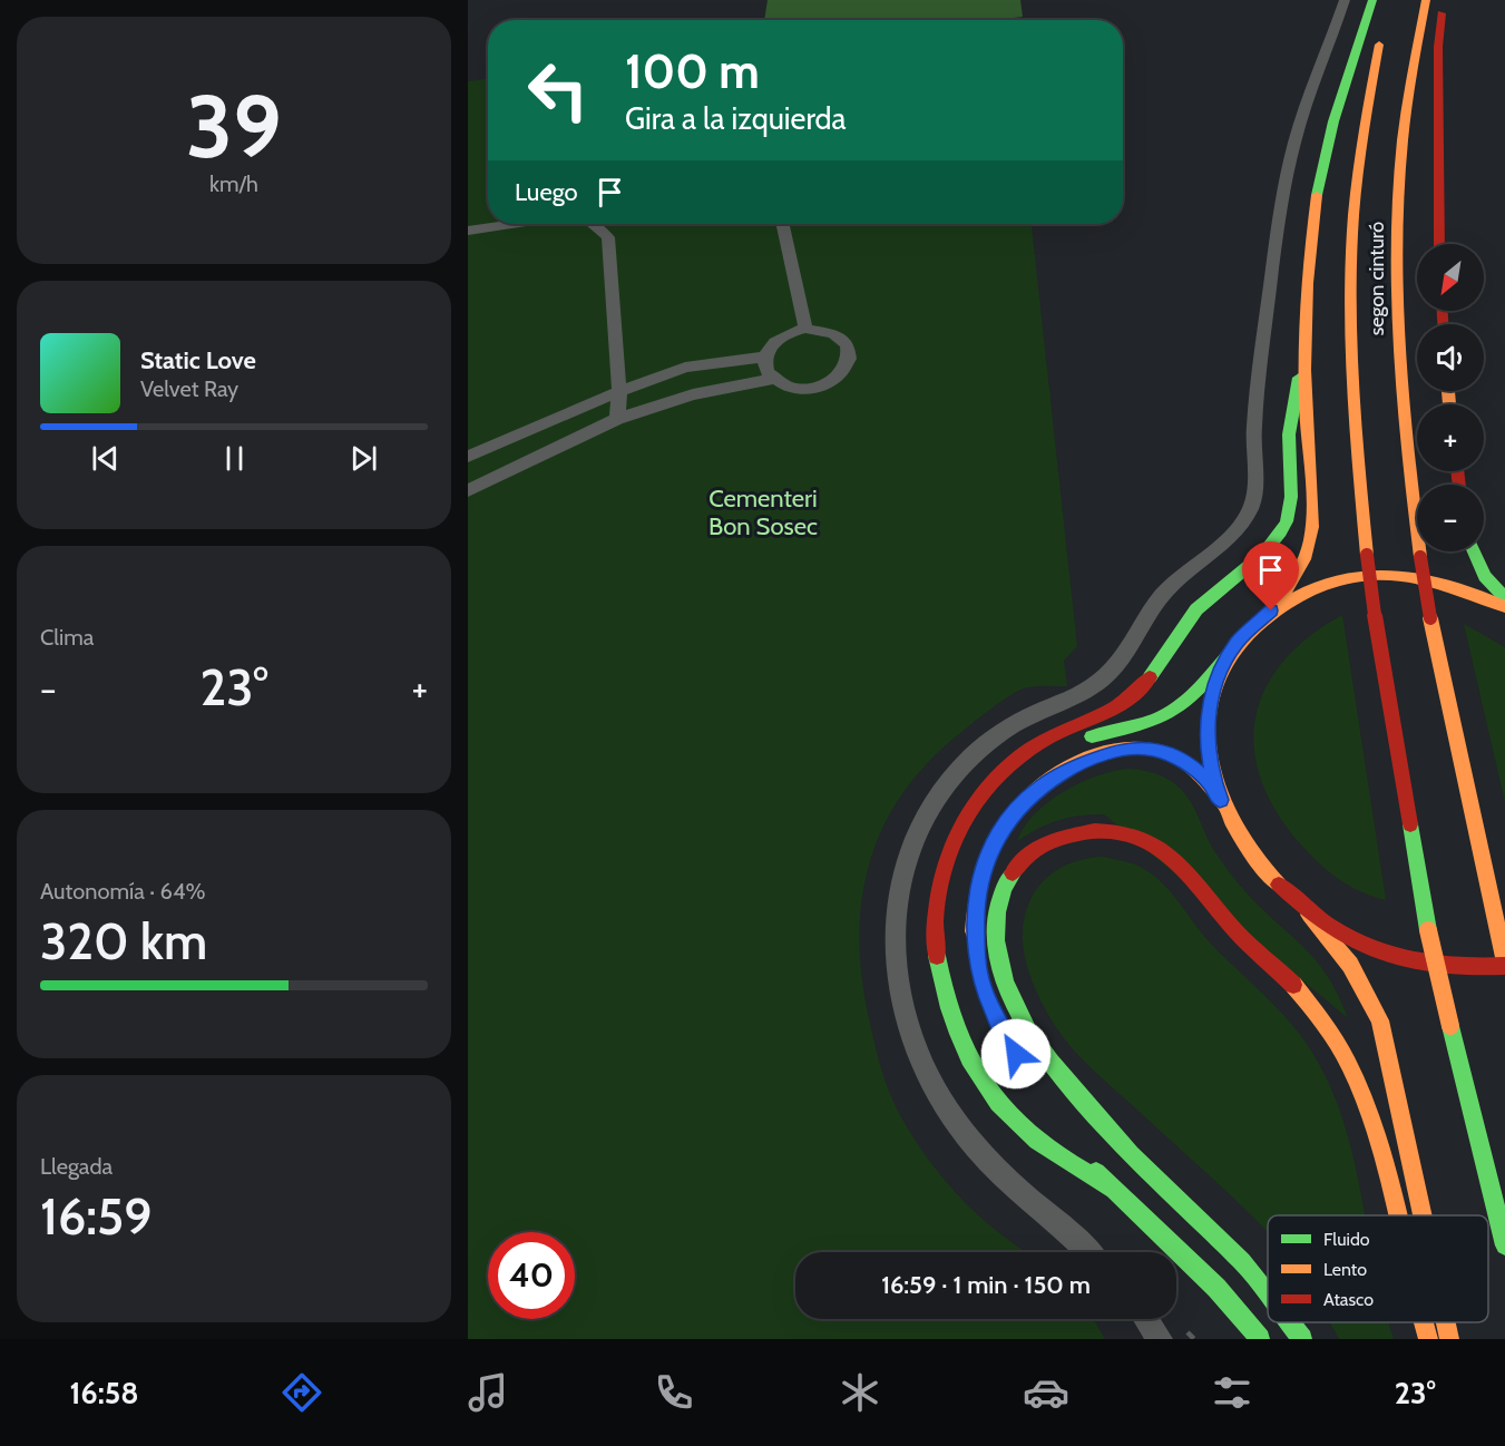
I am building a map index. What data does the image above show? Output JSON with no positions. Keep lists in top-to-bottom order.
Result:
{
  "streets": {
    "main road": ["segon cinturó"]
  },
  "parks": ["Cementeri Bon Sosec"],
  "legend": ["Fluido", "Lento", "Atasco"],
  "north": "bottom left",
  "page": {
    "tile": [
      ["39", "km/h"],
      "Clima",
      ["Autonomía · 64%", "320 km"],
      ["Llegada", "16:59"]
    ],
    "turn": ["100 m", "Gira a la izquierda"],
    "then": "Luego",
    "map_buttons": ["+", "−"],
    "song": ["Static Love", "Velvet Ray"],
    "heat": ["−", "23°", "+"],
    "limit": "40",
    "trip": "16:59 · 1 min · 150 m",
    "tabs": ["16:58", "23°"]
  }
}
